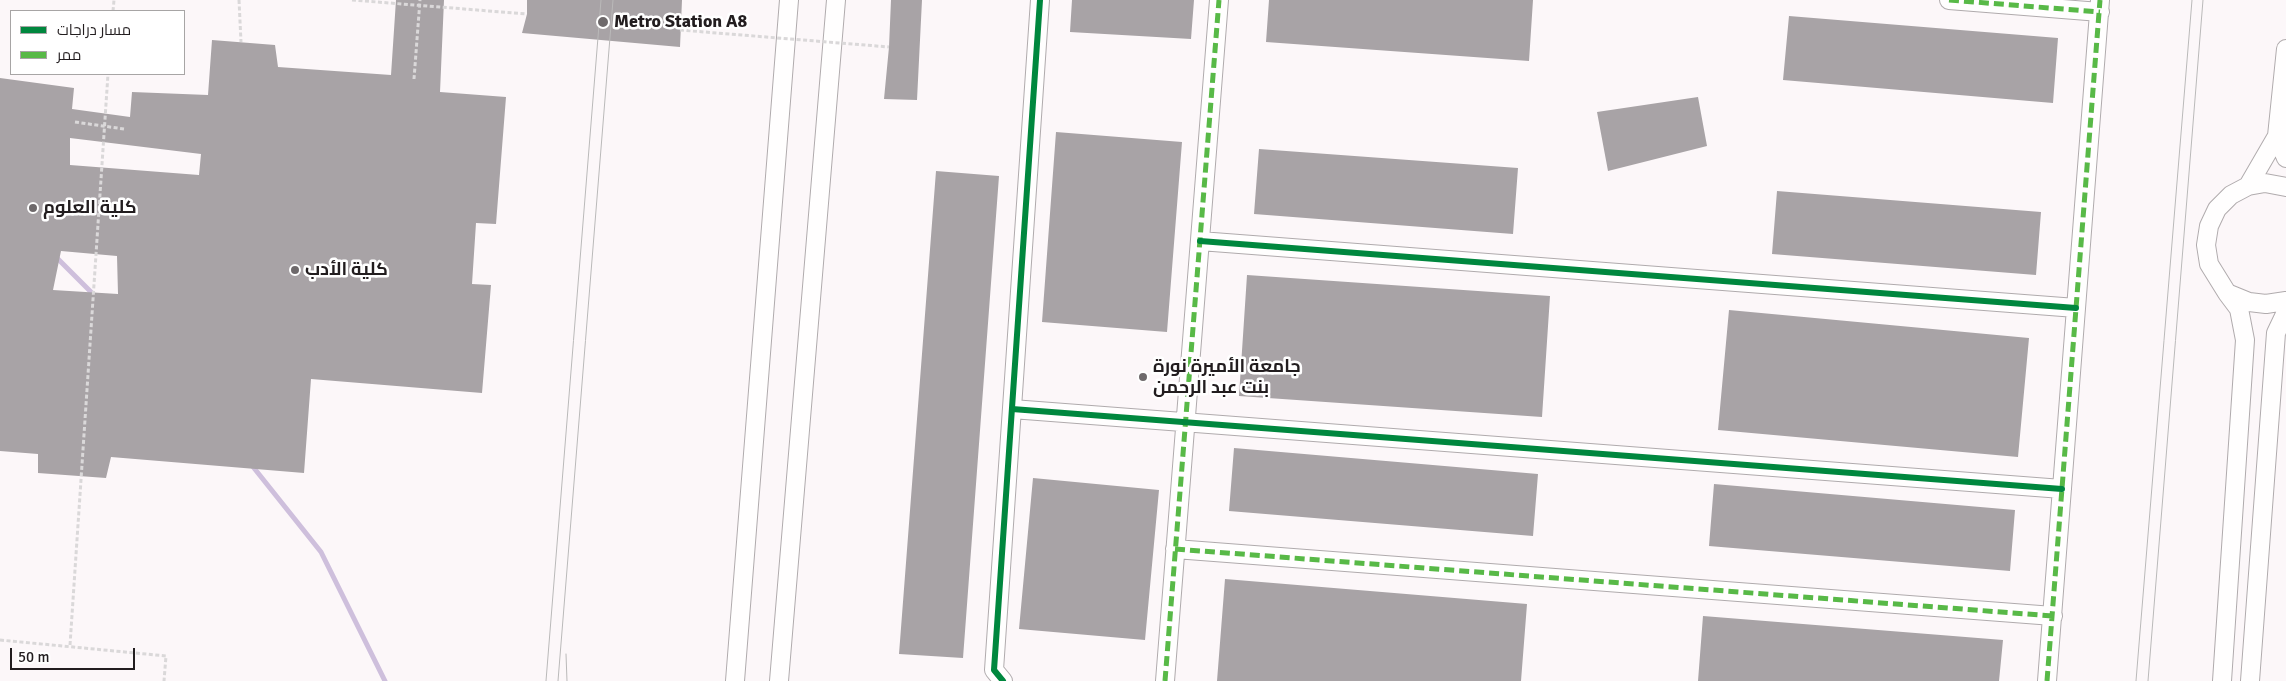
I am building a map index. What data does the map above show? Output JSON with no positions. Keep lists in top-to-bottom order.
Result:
{
  "places": [
    "Metro Station A8",
    "كلية العلوم",
    "كلية الأدب",
    "جامعة الأميرة نورة بنت عبد الرحمن"
  ],
  "legend": ["مسار دراجات", "ممر"],
  "scale_bar": "50 m"
}
